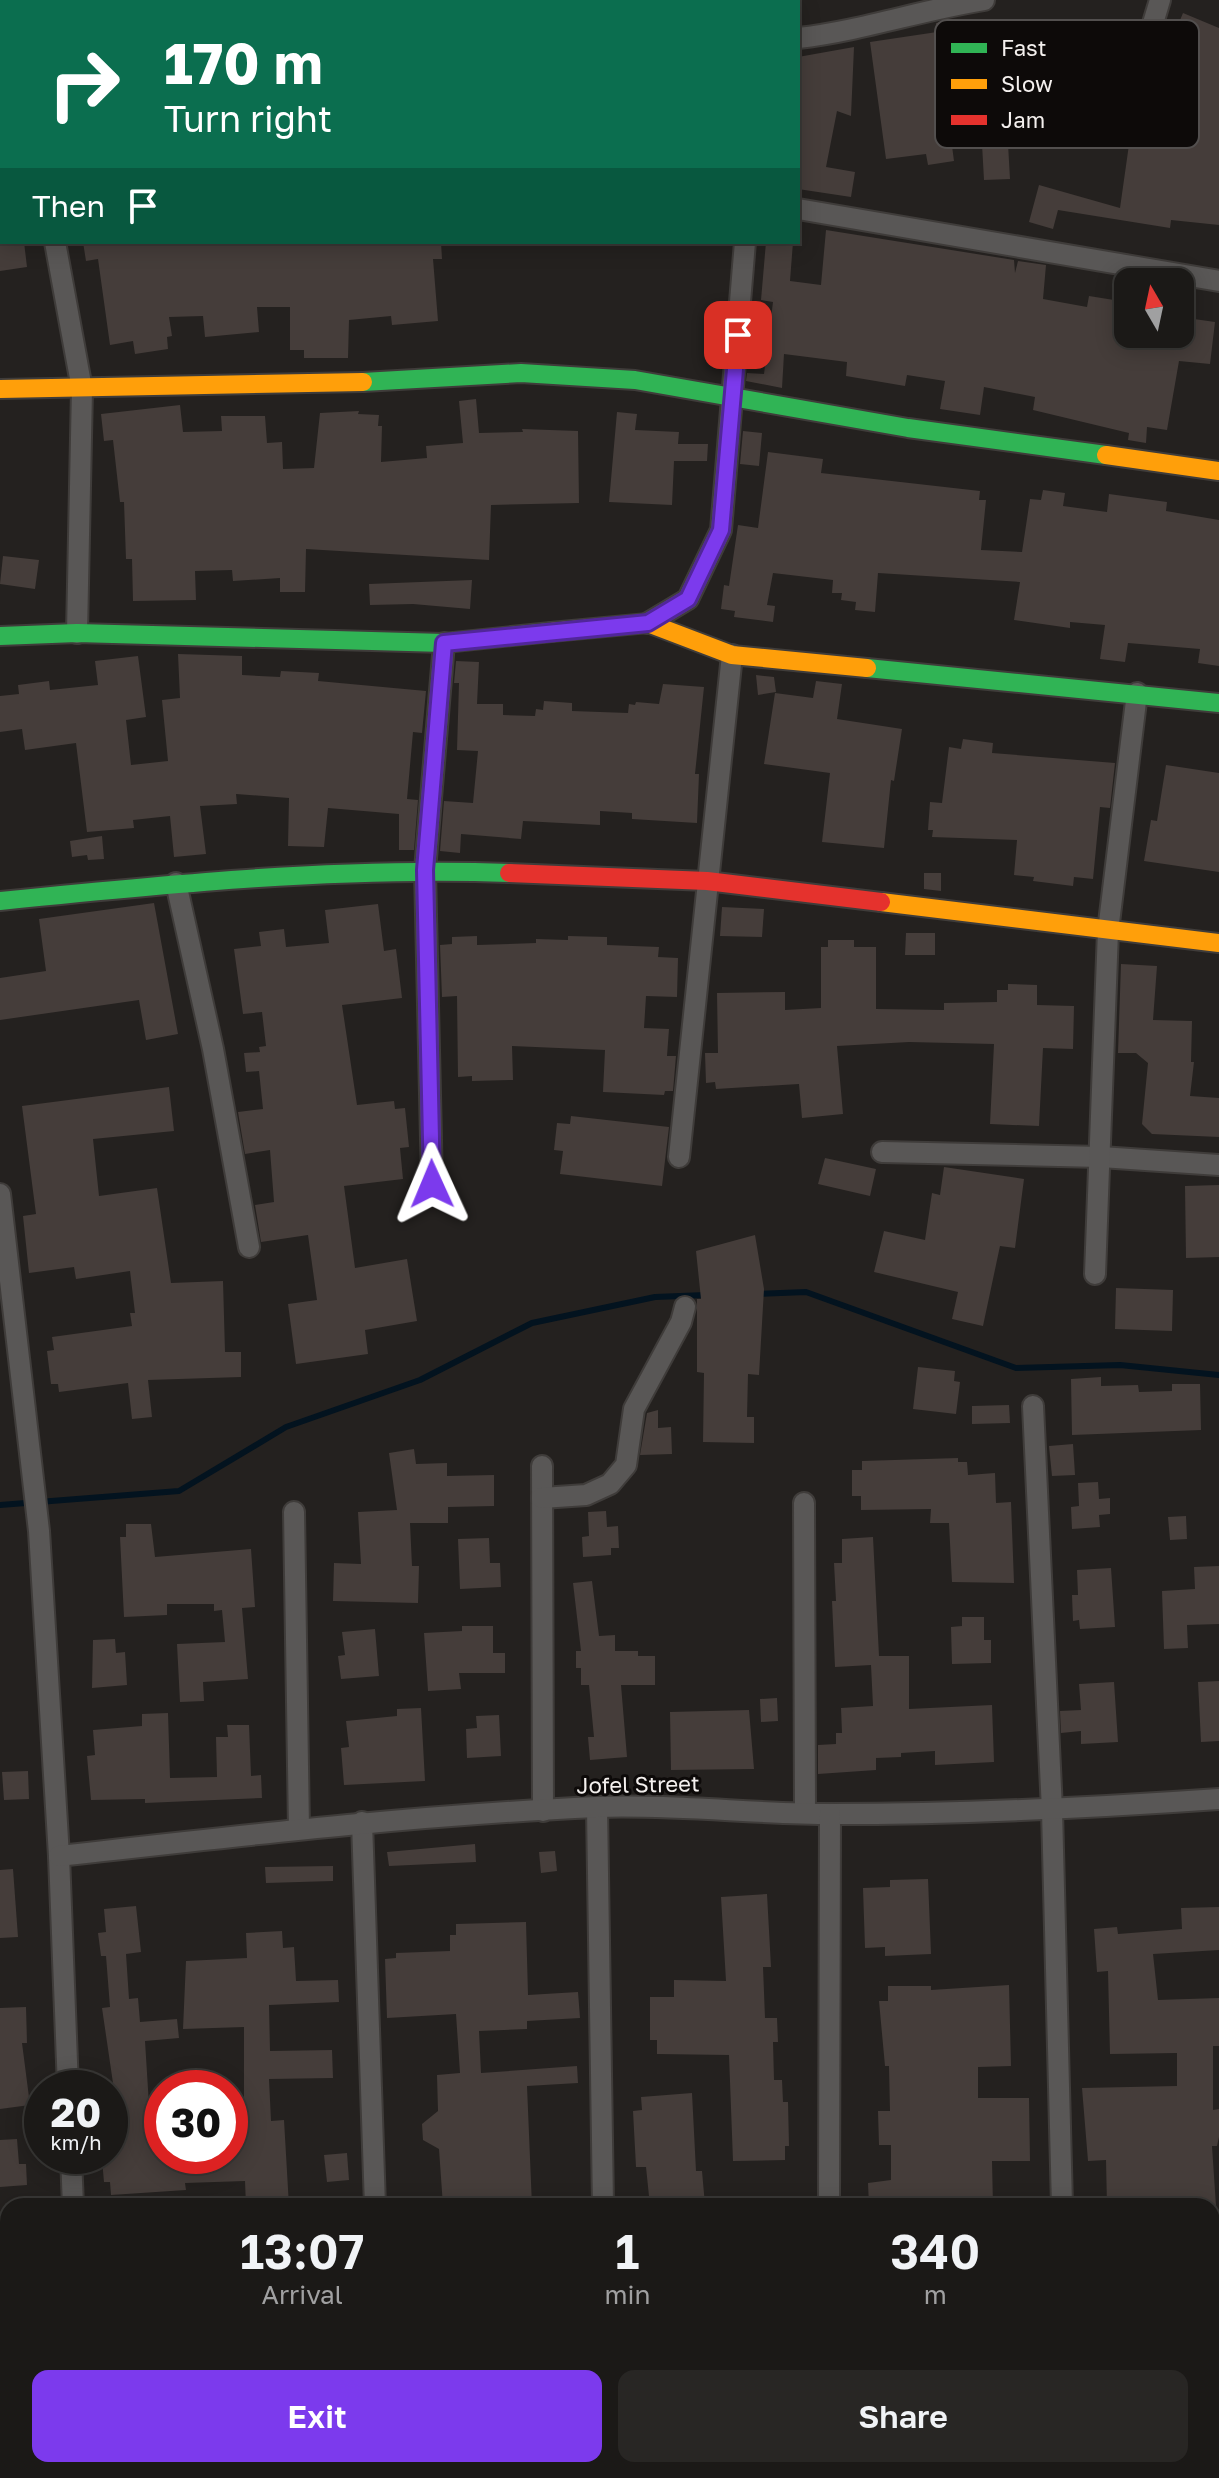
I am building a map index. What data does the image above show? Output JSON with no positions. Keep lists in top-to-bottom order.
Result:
{
  "streets": {
    "street": ["Jofel Street"]
  },
  "legend": ["Fast", "Slow", "Jam"],
  "north": "top",
  "page": {
    "turn": ["170 m", "Turn right"],
    "then": "Then",
    "speed": "20 km/h",
    "limit": "30",
    "eta": [
      "13:07",
      "Arrival",
      "1",
      "min",
      "340",
      "m"
    ],
    "buttons": ["Exit", "Share"]
  }
}
